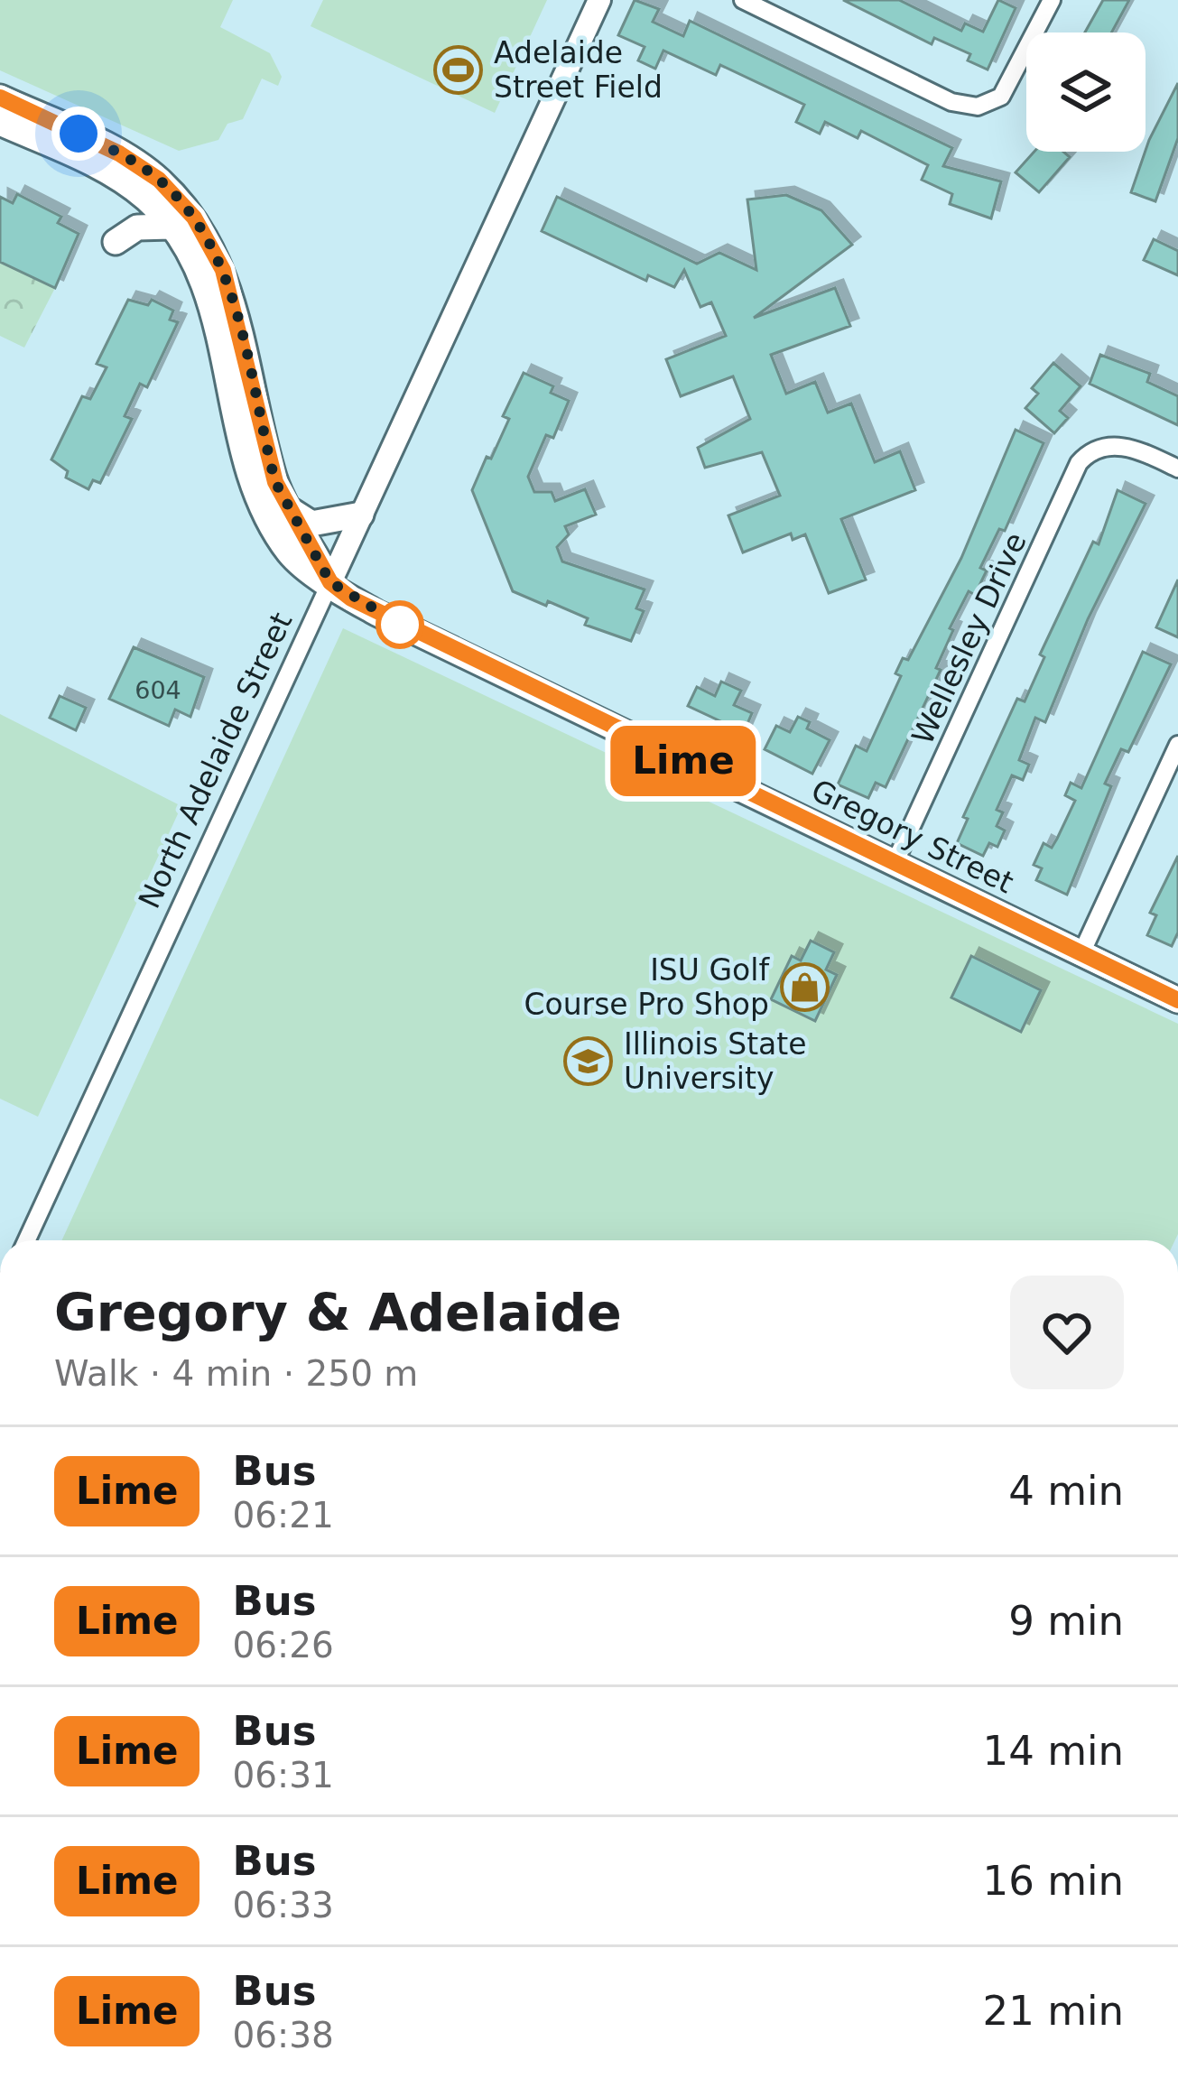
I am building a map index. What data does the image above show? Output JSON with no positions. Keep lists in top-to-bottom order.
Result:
{
  "streets": {
    "main road": ["Gregory Street"],
    "street": ["Wellesley Drive", "North Adelaide Street"]
  },
  "crossings": [
    ["Wellesley Drive", "Gregory Street"],
    ["North Adelaide Street", "Gregory Street"]
  ],
  "places": {
    "sports": ["Adelaide Street Field"],
    "shop": ["ISU Golf Course Pro Shop"],
    "school or university": ["Illinois State University"]
  },
  "lines": ["bus line Lime"],
  "house_numbers": ["604"],
  "page": {
    "on_map": "Lime",
    "heading": ["Gregory & Adelaide", "Walk · 4 min · 250 m"],
    "list": [
      {
        "mark": "Lime",
        "name": "Bus",
        "note": "06:21",
        "value": "4 min"
      },
      {
        "mark": "Lime",
        "name": "Bus",
        "note": "06:26",
        "value": "9 min"
      },
      {
        "mark": "Lime",
        "name": "Bus",
        "note": "06:31",
        "value": "14 min"
      },
      {
        "mark": "Lime",
        "name": "Bus",
        "note": "06:33",
        "value": "16 min"
      },
      {
        "mark": "Lime",
        "name": "Bus",
        "note": "06:38",
        "value": "21 min"
      }
    ]
  }
}
